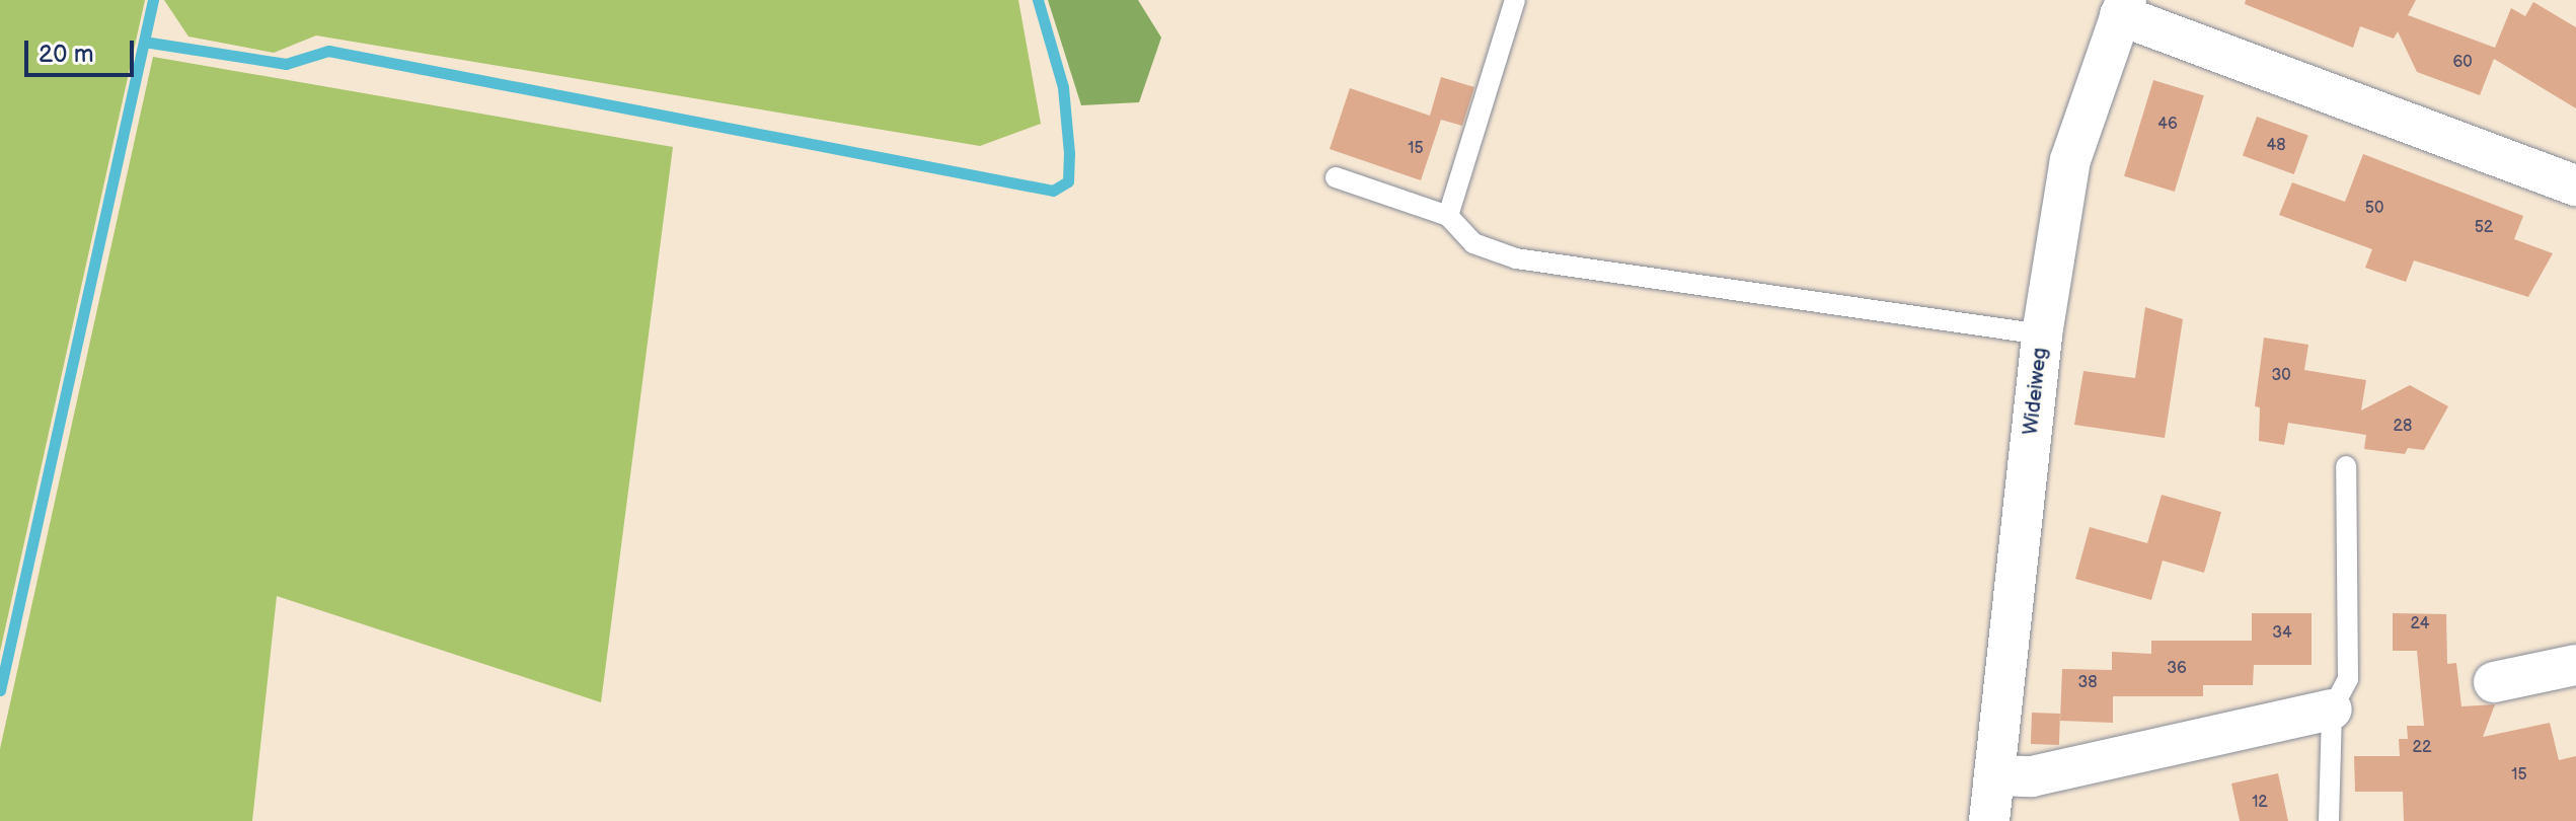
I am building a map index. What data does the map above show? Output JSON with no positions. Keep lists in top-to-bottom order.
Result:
{
  "streets": {
    "street": ["Wideiweg"]
  },
  "house_numbers": [
    "60",
    "46",
    "48",
    "15",
    "50",
    "52",
    "30",
    "28",
    "24",
    "34",
    "36",
    "38",
    "22",
    "15",
    "12"
  ],
  "scale_bar": "20 m"
}
